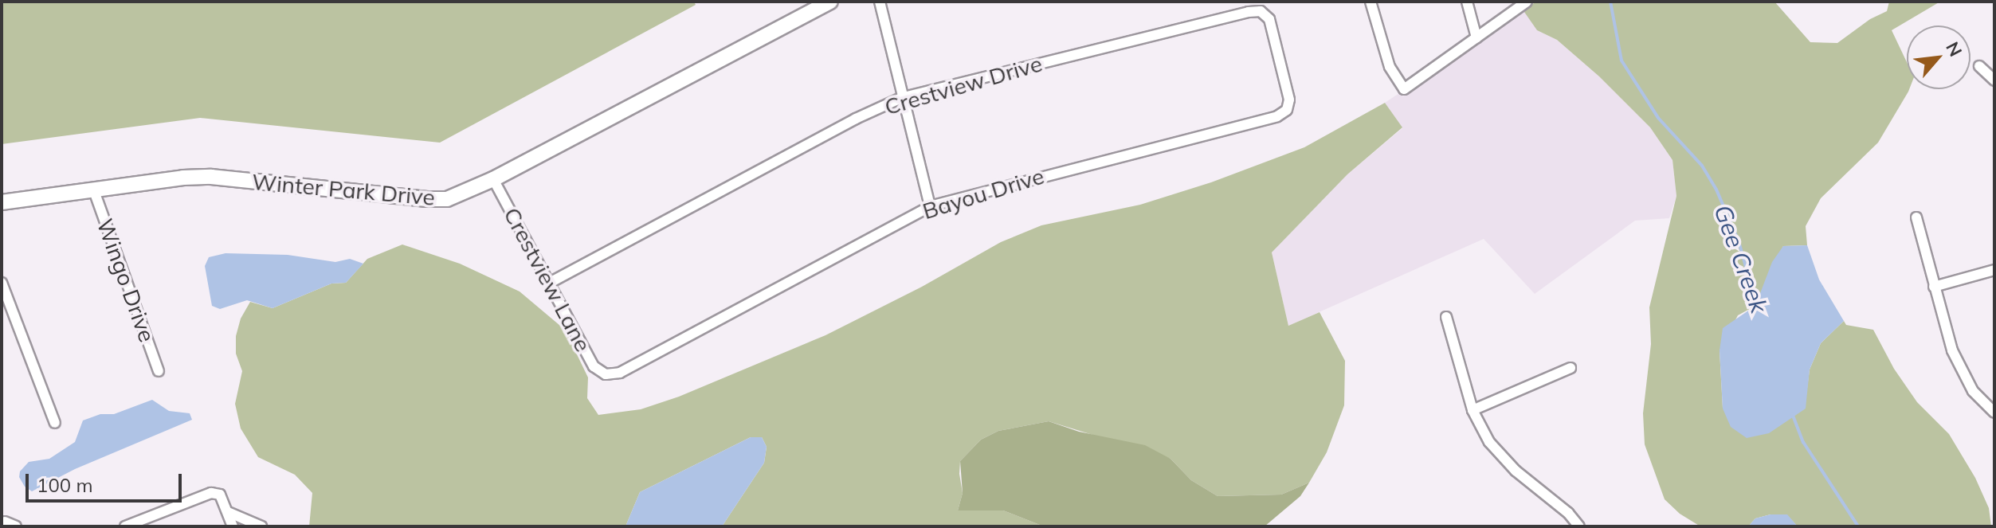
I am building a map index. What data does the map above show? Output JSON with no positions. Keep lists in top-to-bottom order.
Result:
{
  "streets": {
    "street": [
      "Crestview Drive",
      "Winter Park Drive",
      "Bayou Drive",
      "Crestview Lane",
      "Wingo Drive"
    ]
  },
  "crossings": [
    ["Crestview Drive", "Bayou Drive"],
    ["Crestview Drive", "Crestview Lane"],
    ["Winter Park Drive", "Crestview Lane"],
    ["Winter Park Drive", "Wingo Drive"],
    ["Bayou Drive", "Crestview Lane"]
  ],
  "water": ["Gee Creek"],
  "scale_bar": "100 m",
  "north": "top right"
}
